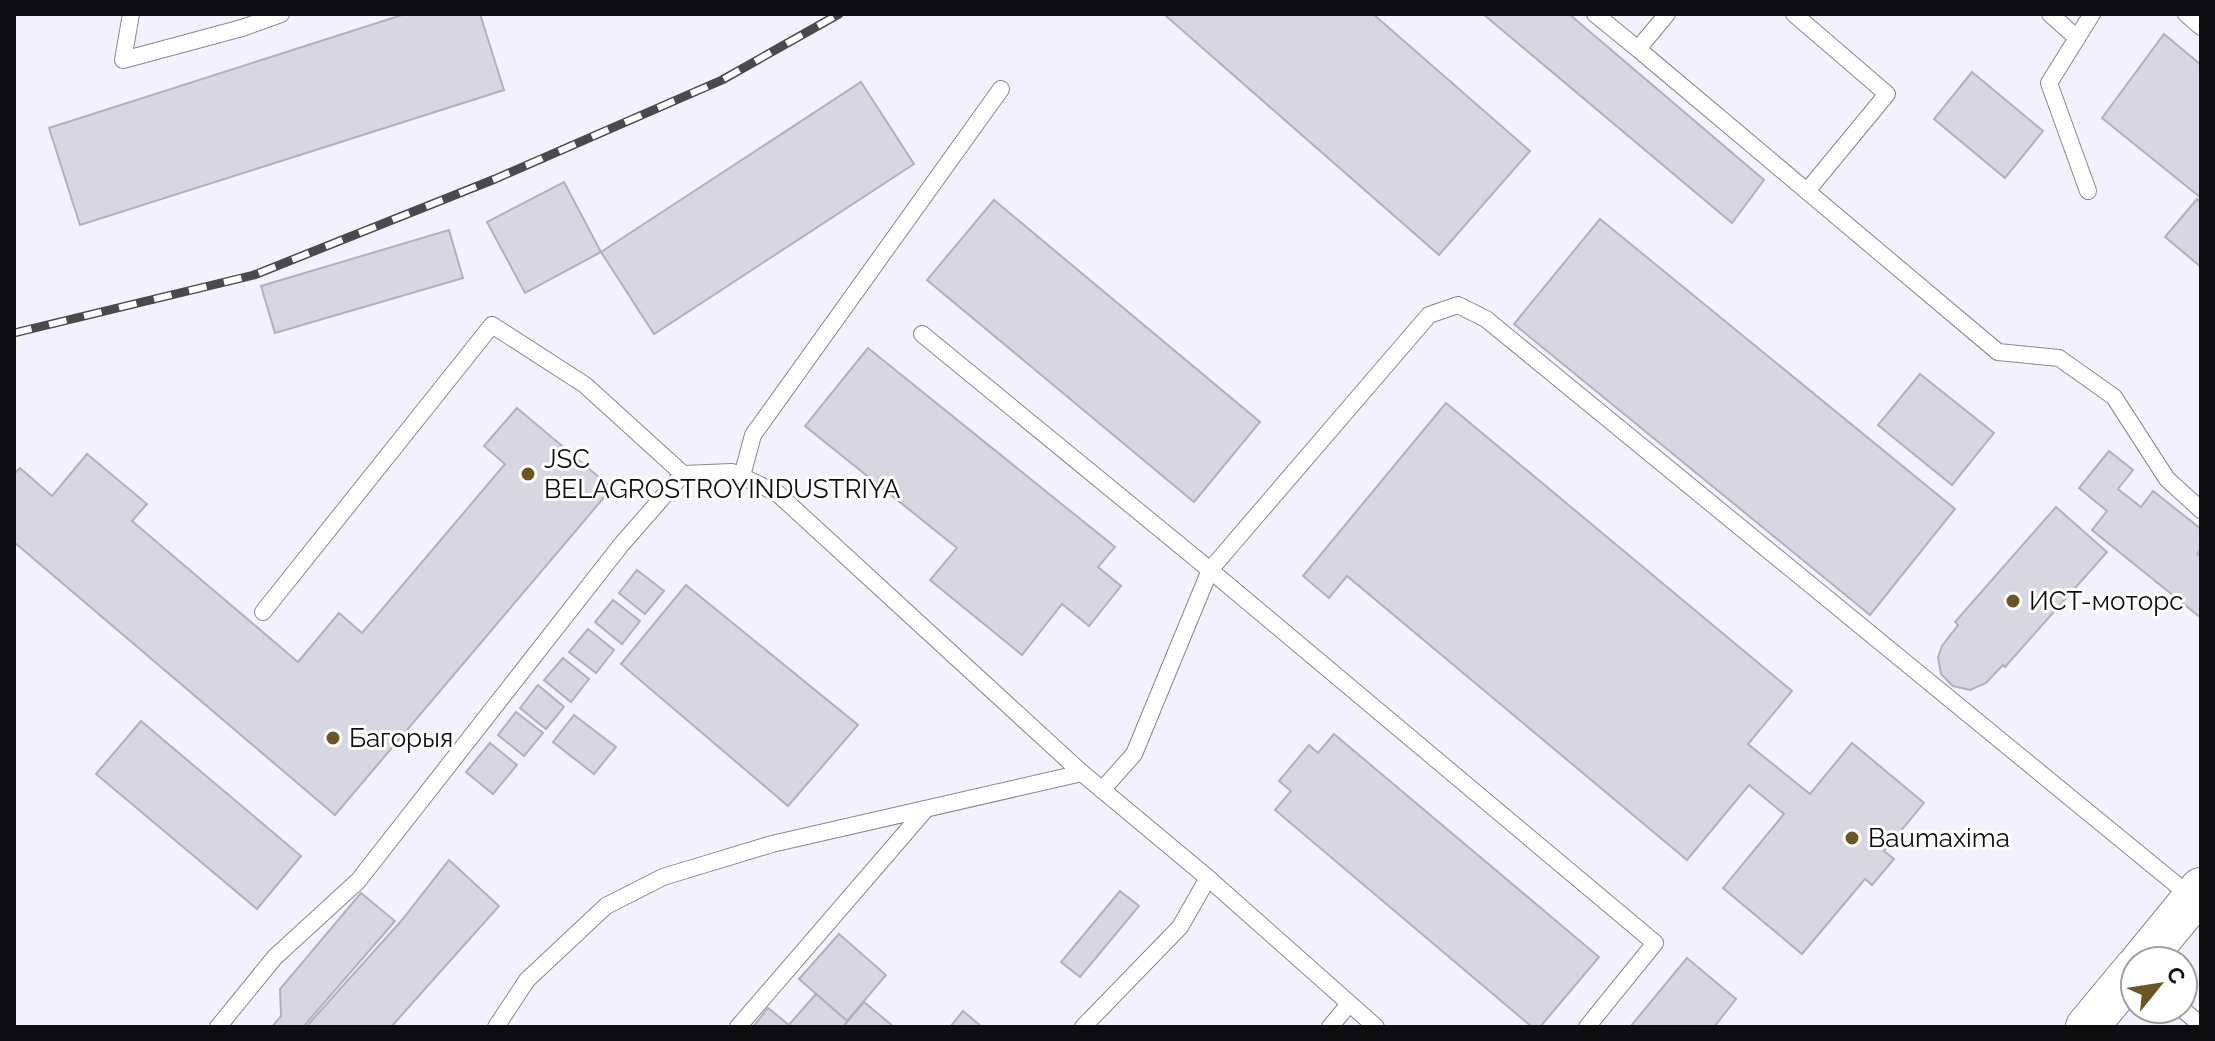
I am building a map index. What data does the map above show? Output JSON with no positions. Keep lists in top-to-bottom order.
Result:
{
  "places": [
    "JSC BELAGROSTROYINDUSTRIYA",
    "ИСТ-моторс",
    "Багорыя",
    "Baumaxima"
  ],
  "north": "top right"
}
